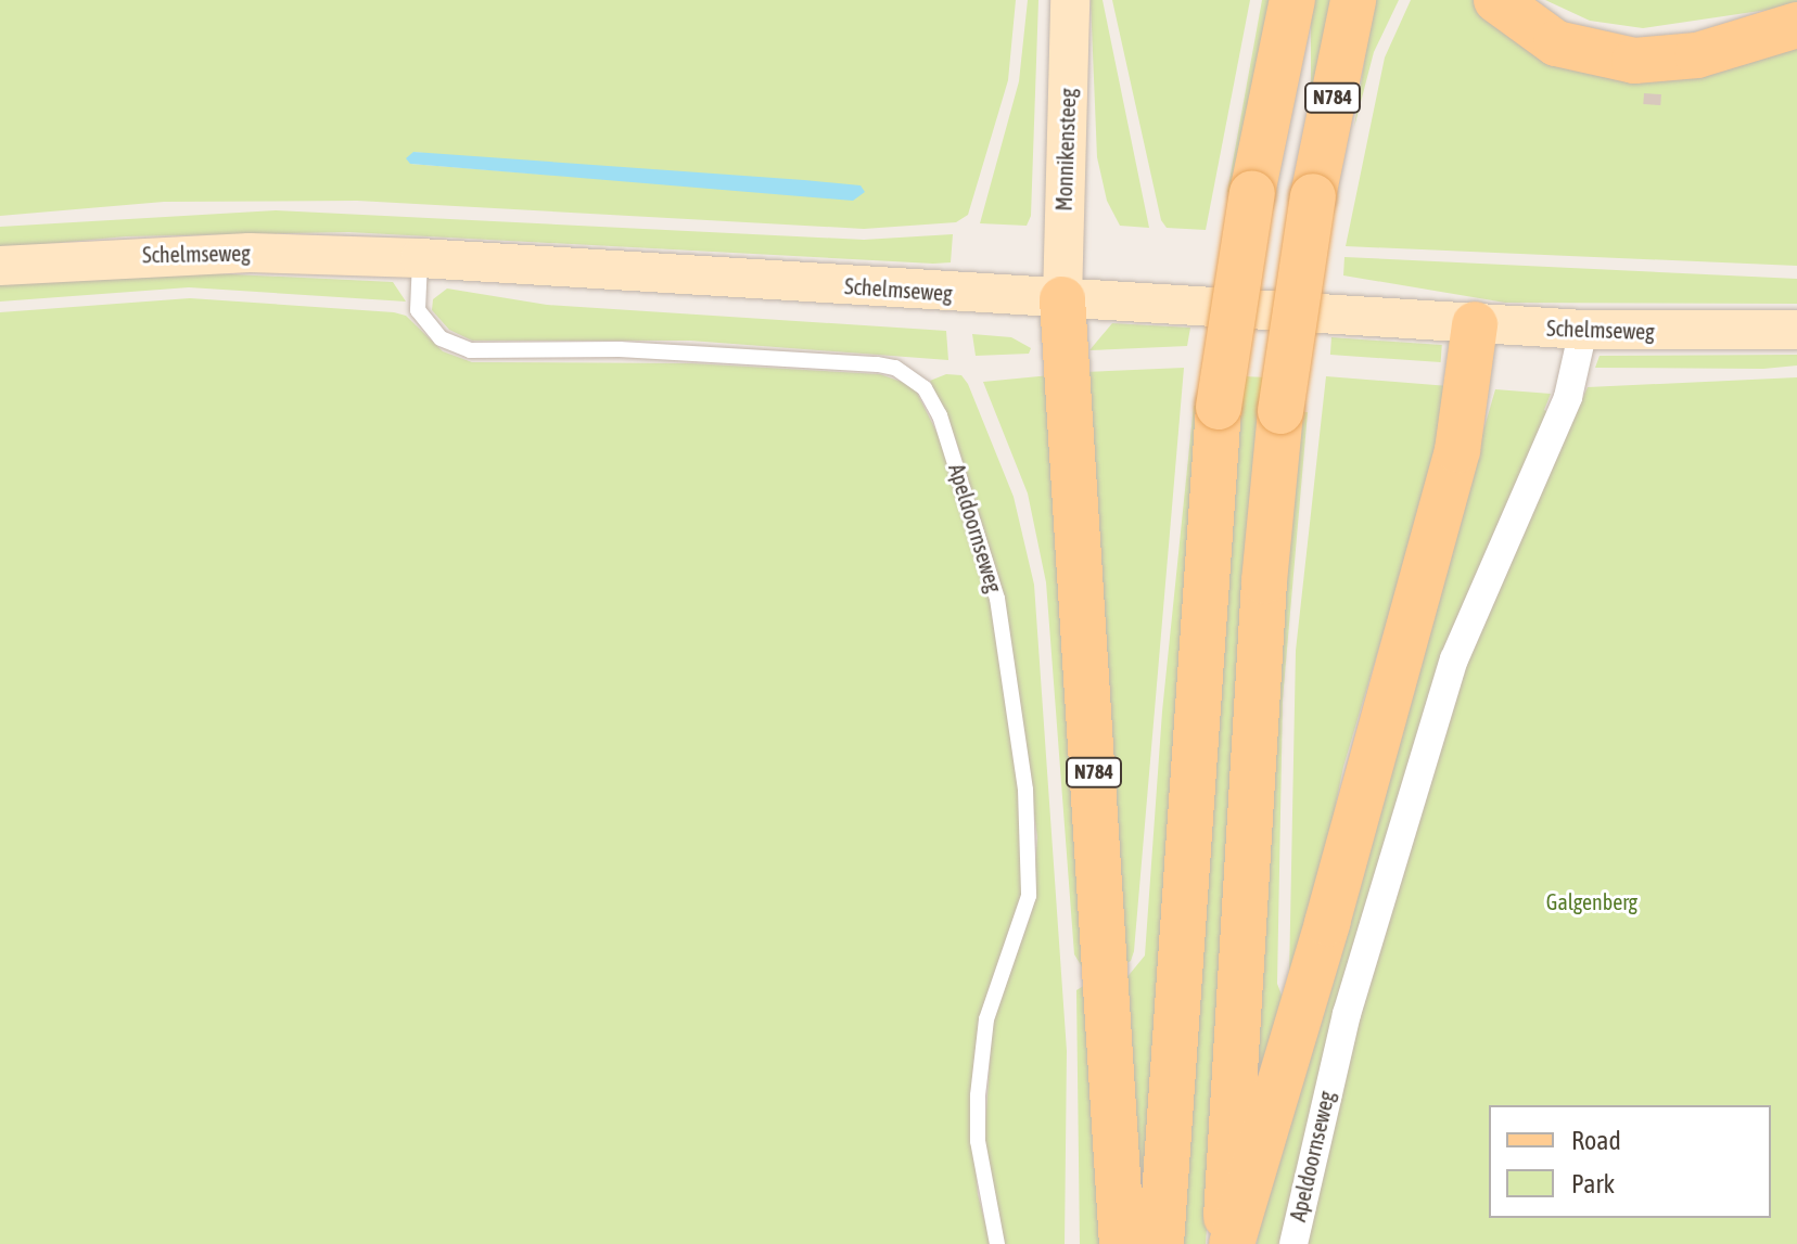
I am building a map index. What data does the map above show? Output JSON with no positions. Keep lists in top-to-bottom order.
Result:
{
  "streets": {
    "main road": ["N784", "Monnikensteeg", "Schelmseweg"],
    "street": ["Apeldoornseweg"]
  },
  "crossings": [
    ["N784", "Monnikensteeg"],
    ["N784", "Schelmseweg"],
    ["Monnikensteeg", "Schelmseweg"],
    ["Schelmseweg", "Apeldoornseweg"]
  ],
  "parks": ["Galgenberg"],
  "legend": ["Road", "Park"]
}
